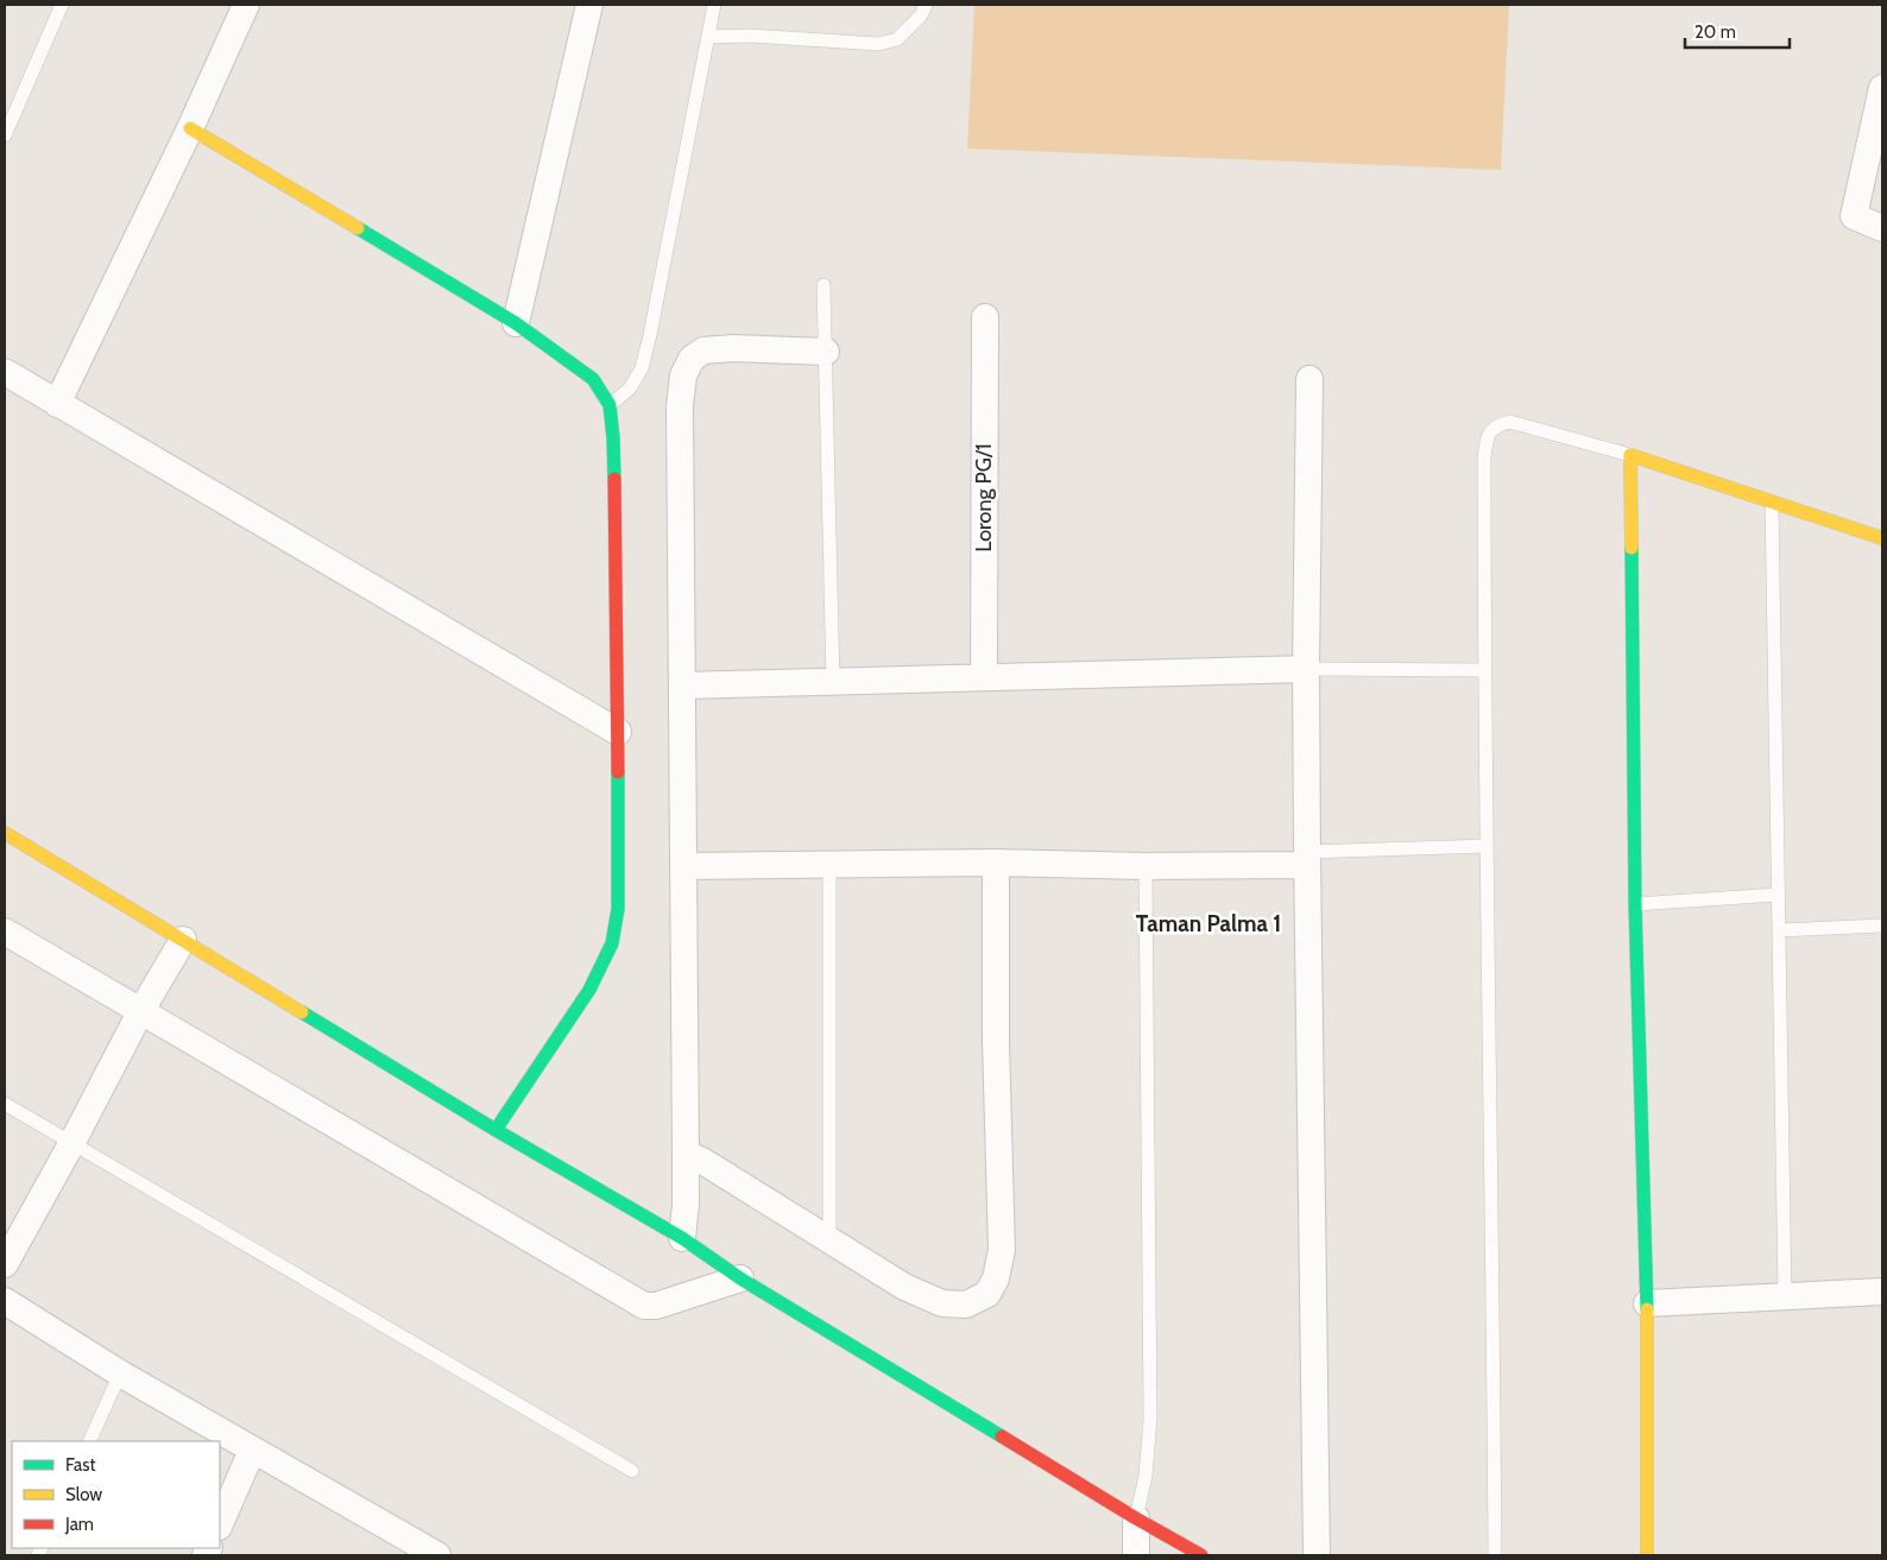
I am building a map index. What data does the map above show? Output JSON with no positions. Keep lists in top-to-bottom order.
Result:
{
  "streets": {
    "street": ["Lorong PG/1"]
  },
  "districts": ["Taman Palma 1"],
  "legend": ["Fast", "Slow", "Jam"],
  "scale_bar": "20 m"
}
